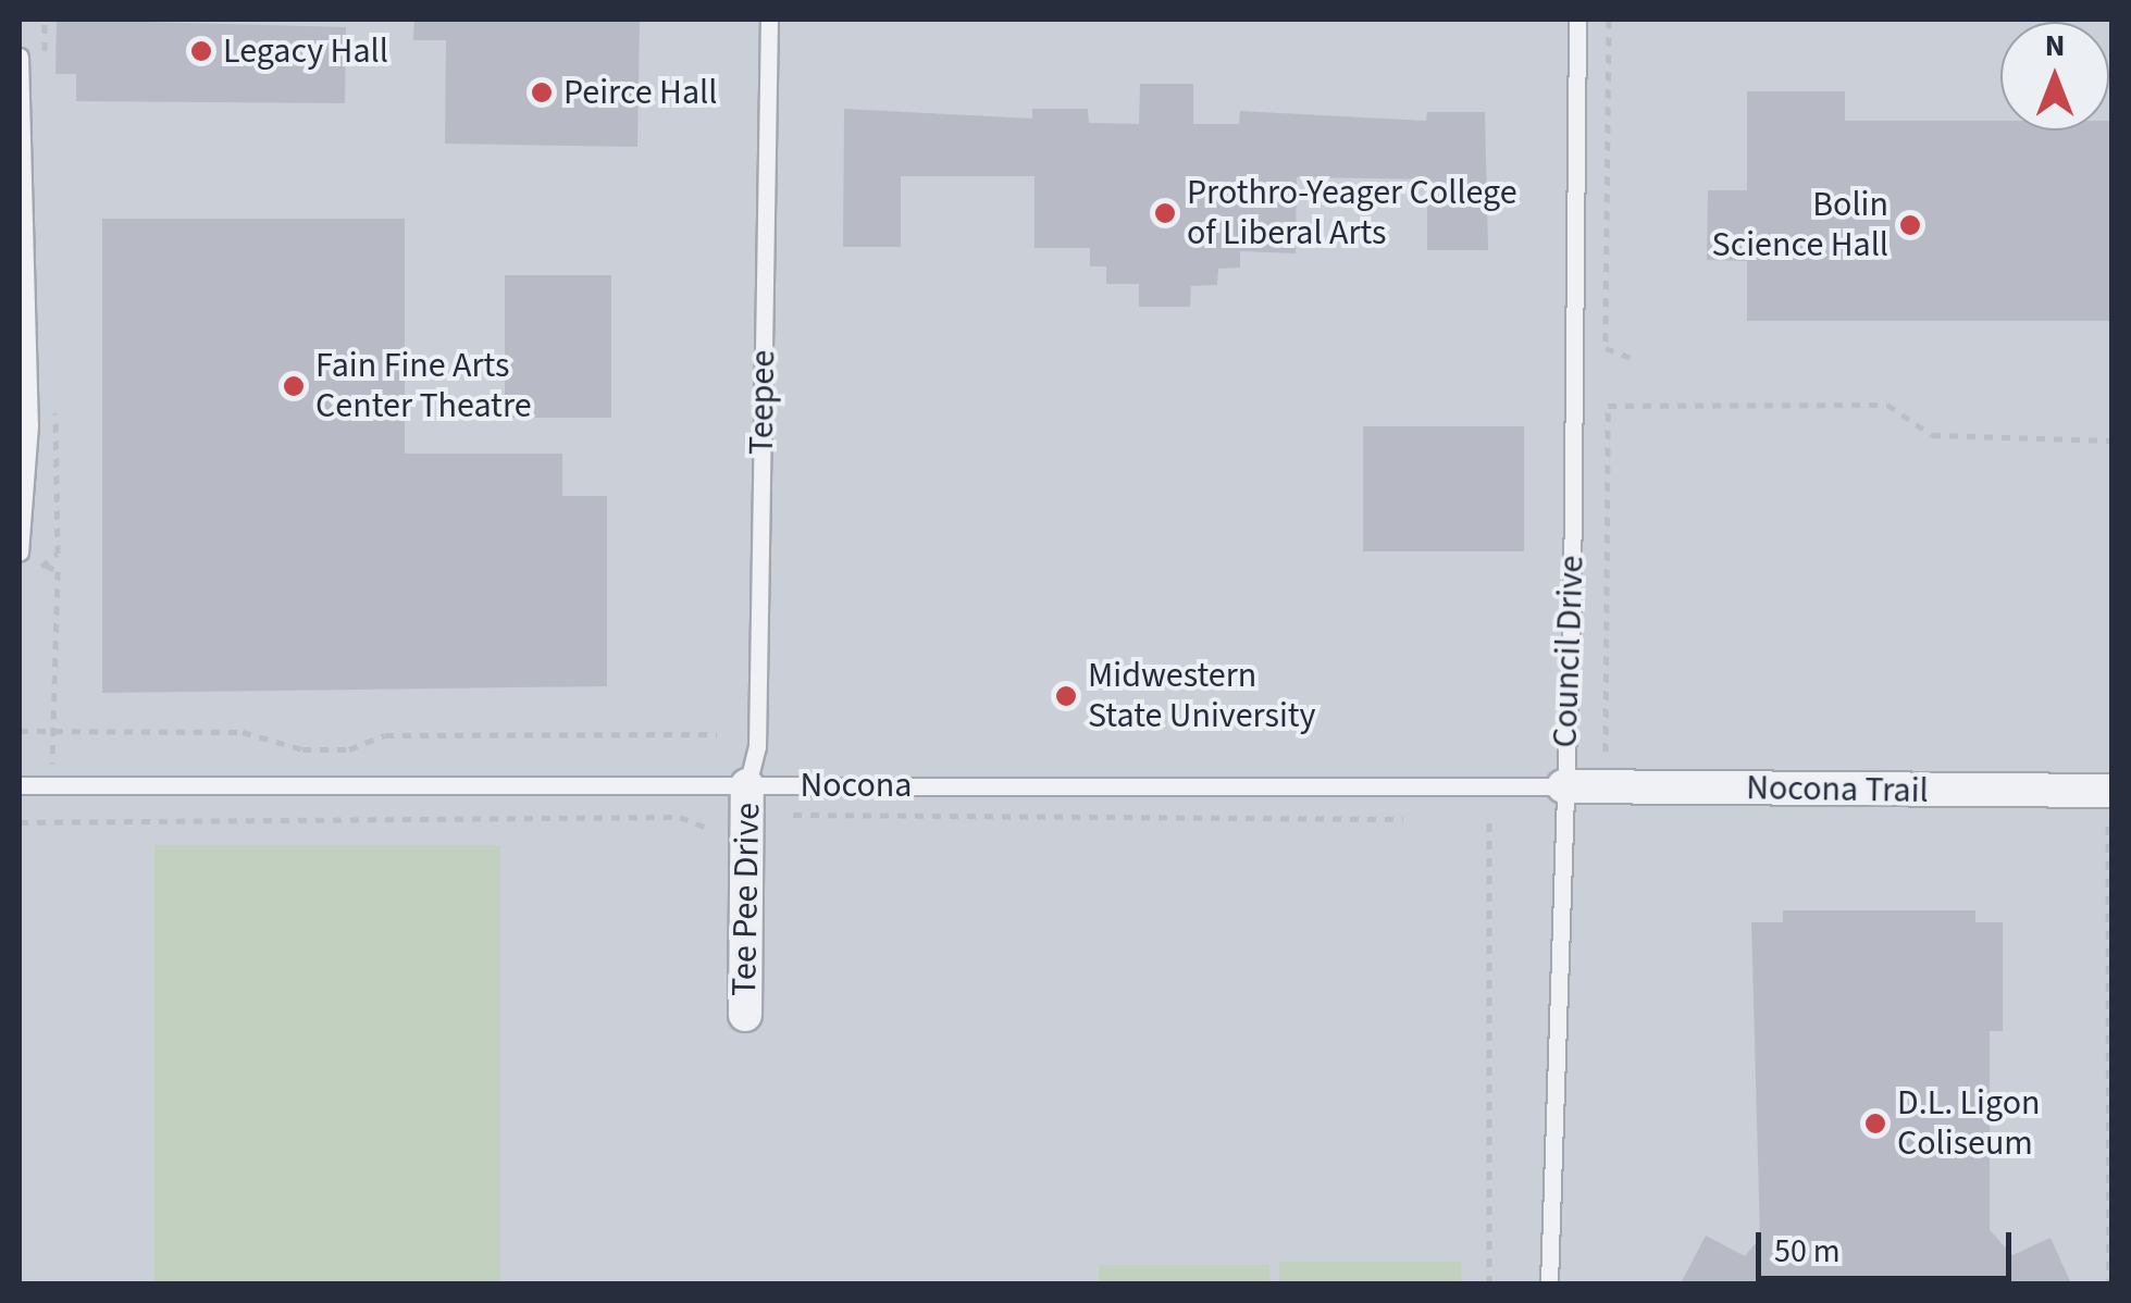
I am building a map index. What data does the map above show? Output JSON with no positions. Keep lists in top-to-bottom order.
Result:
{
  "streets": {
    "street": ["Nocona Trail", "Tee Pee Drive"],
    "lane": ["Teepee", "Council Drive", "Nocona"]
  },
  "crossings": [
    ["Teepee", "Nocona"],
    ["Teepee", "Tee Pee Drive"],
    ["Council Drive", "Nocona"],
    ["Council Drive", "Nocona Trail"],
    ["Nocona", "Nocona Trail"],
    ["Nocona", "Tee Pee Drive"]
  ],
  "places": [
    "Legacy Hall",
    "Peirce Hall",
    "Prothro-Yeager College of Liberal Arts",
    "Bolin Science Hall",
    "Fain Fine Arts Center Theatre",
    "Midwestern State University",
    "D.L. Ligon Coliseum"
  ],
  "scale_bar": "50 m",
  "north": "top"
}
